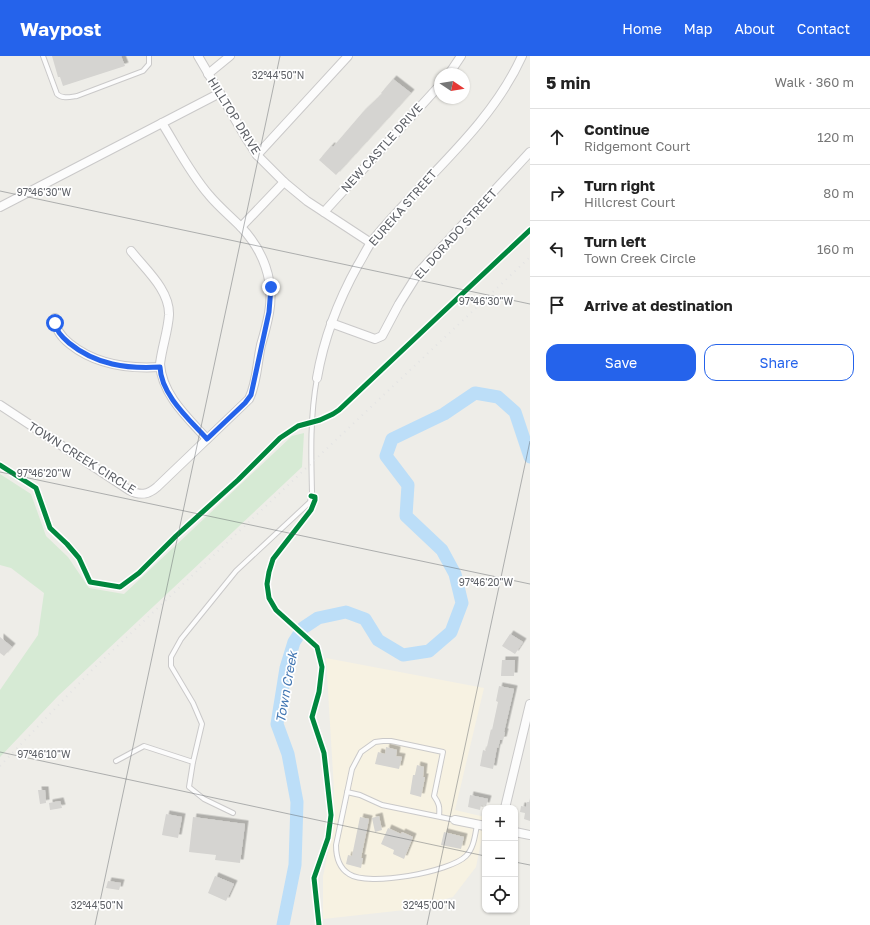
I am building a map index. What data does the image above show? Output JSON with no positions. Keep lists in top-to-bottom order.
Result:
{
  "streets": {
    "street": [
      "HILLTOP DRIVE",
      "NEW CASTLE DRIVE",
      "EUREKA STREET",
      "EL DORADO STREET",
      "TOWN CREEK CIRCLE"
    ]
  },
  "crossings": [
    ["HILLTOP DRIVE", "NEW CASTLE DRIVE"],
    ["HILLTOP DRIVE", "EUREKA STREET"],
    ["EUREKA STREET", "EL DORADO STREET"]
  ],
  "water": ["Town Creek"],
  "north": "right",
  "page": {
    "header": "Waypost",
    "nav": [
      "Home",
      "Map",
      "About",
      "Contact"
    ],
    "heading": ["5 min", "Walk · 360 m"],
    "list": [
      ["Continue", "Ridgemont Court", "120 m"],
      ["Turn right", "Hillcrest Court", "80 m"],
      ["Turn left", "Town Creek Circle", "160 m"],
      "Arrive at destination"
    ],
    "buttons": ["Save", "Share"],
    "map_buttons": ["+", "−"]
  },
  "coordinates": [
    "32°44'50\"N",
    "97°46'30\"W",
    "97°46'20\"W",
    "97°46'10\"W",
    "32°45'00\"N"
  ]
}
